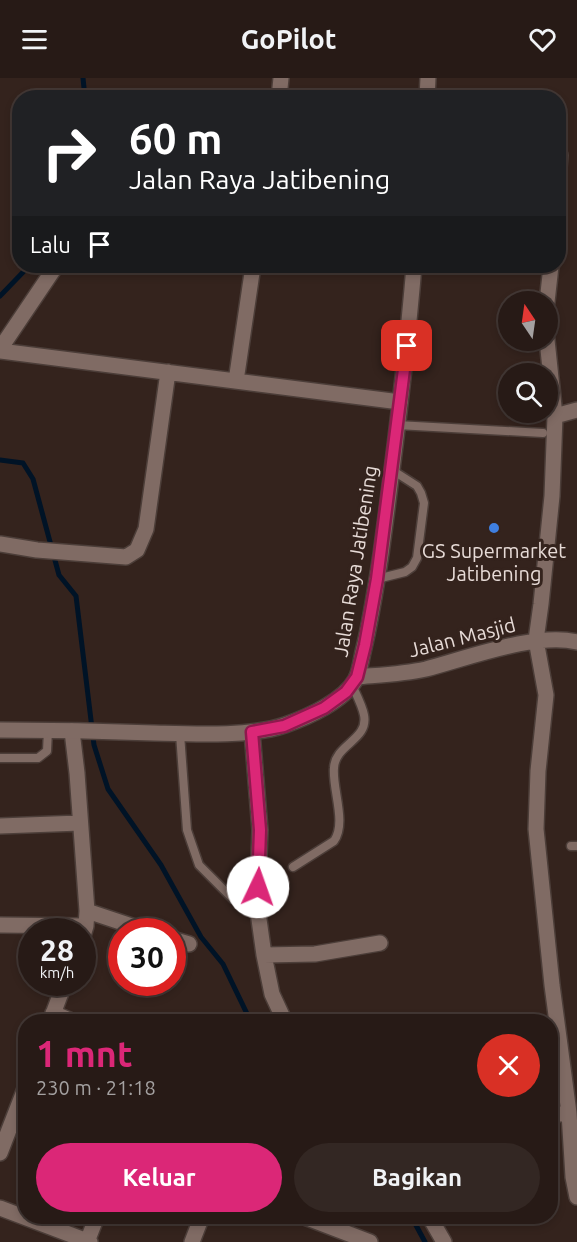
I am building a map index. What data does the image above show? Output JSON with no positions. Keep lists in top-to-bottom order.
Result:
{
  "streets": {
    "street": ["Jalan Raya Jatibening", "Jalan Masjid"]
  },
  "crossings": [
    ["Jalan Raya Jatibening", "Jalan Masjid"]
  ],
  "places": ["GS Supermarket Jatibening"],
  "north": "top",
  "page": {
    "header": "GoPilot",
    "turn": ["60 m", "Jalan Raya Jatibening"],
    "then": "Lalu",
    "speed": "28 km/h",
    "limit": "30",
    "heading": ["1 mnt", "230 m · 21:18"],
    "buttons": ["Keluar", "Bagikan"]
  }
}
